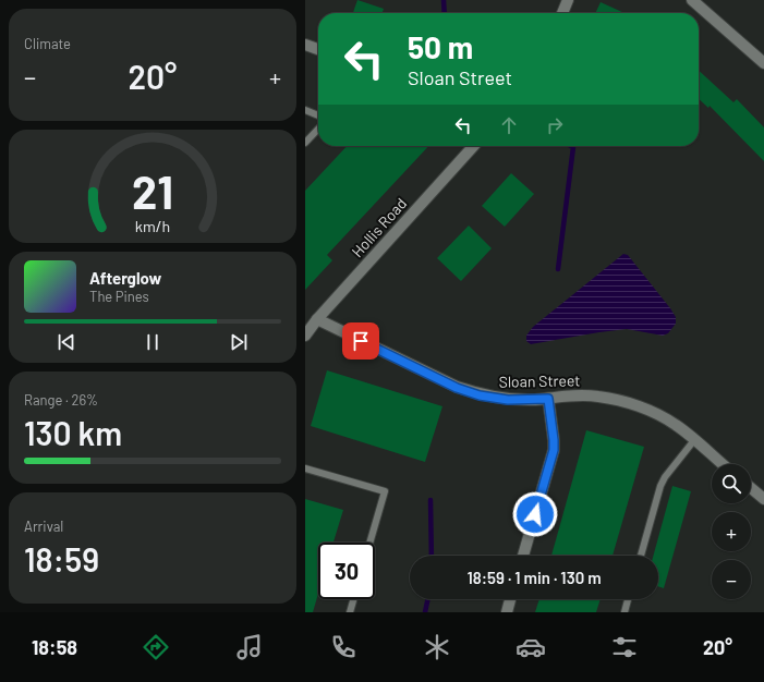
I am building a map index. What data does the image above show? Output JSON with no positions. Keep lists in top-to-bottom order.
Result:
{
  "streets": {
    "street": ["Hollis Road", "Sloan Street"]
  },
  "crossings": [
    ["Hollis Road", "Sloan Street"]
  ],
  "page": {
    "tile": [
      "Climate",
      ["Range · 26%", "130 km"],
      ["Arrival", "18:59"]
    ],
    "turn": ["50 m", "Sloan Street"],
    "heat": ["−", "20°", "+"],
    "song": ["Afterglow", "The Pines"],
    "map_buttons": ["+", "−"],
    "limit": "30",
    "trip": "18:59 · 1 min · 130 m",
    "tabs": ["18:58", "20°"],
    "gauge": ["21", "km/h"]
  }
}
